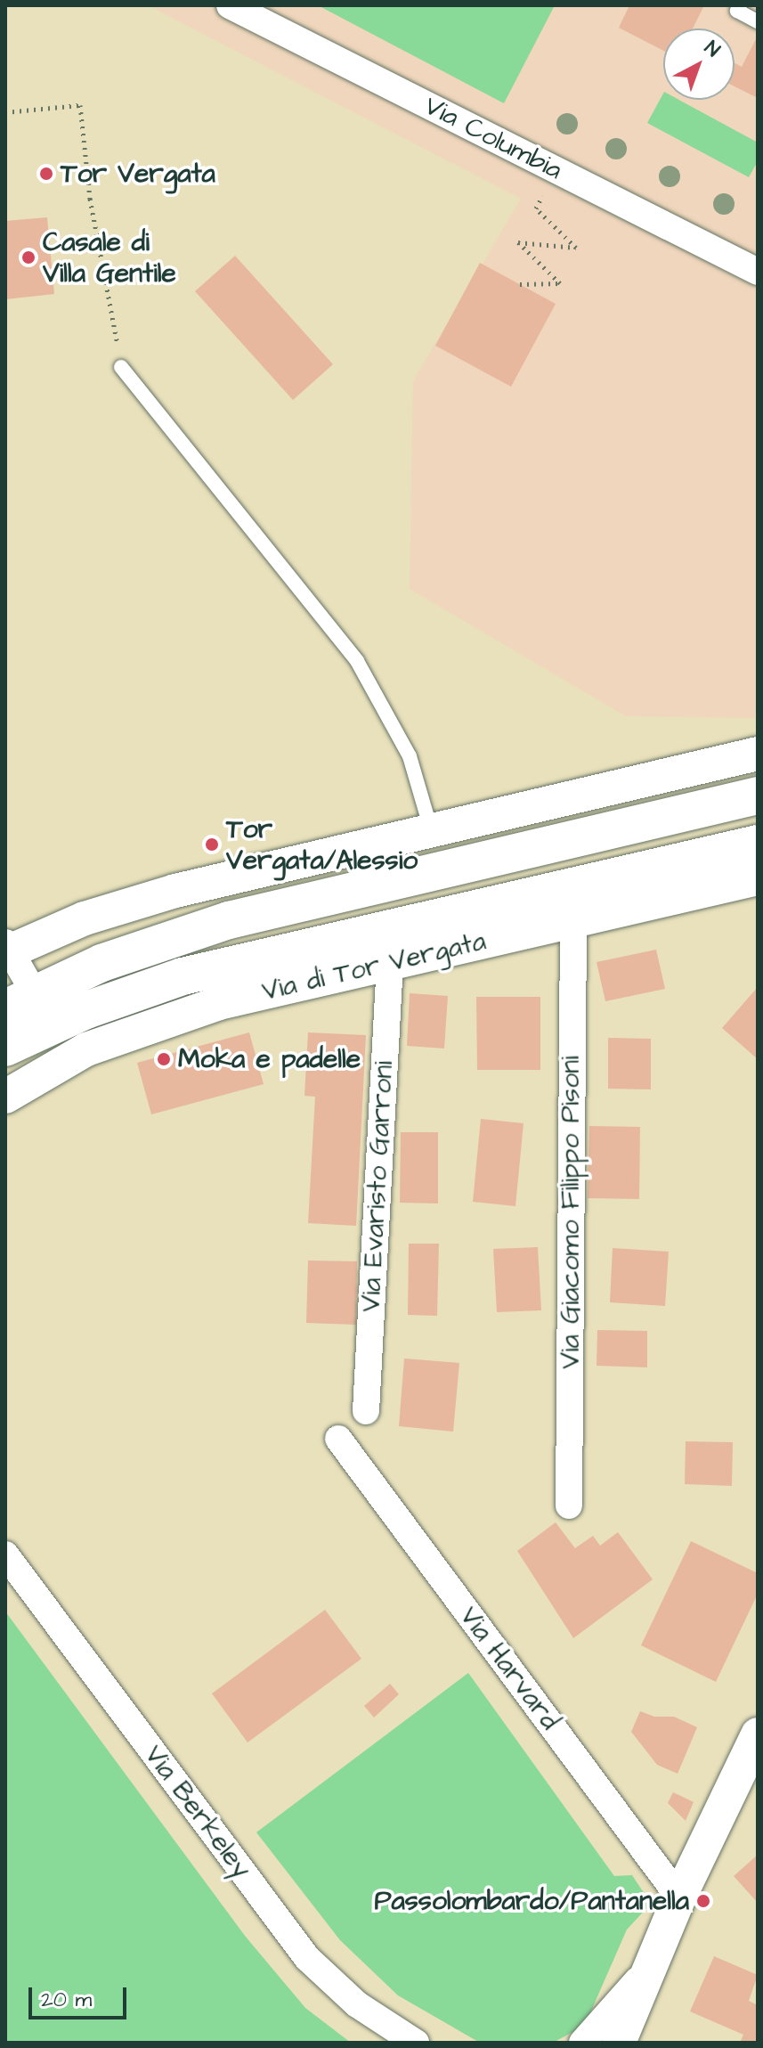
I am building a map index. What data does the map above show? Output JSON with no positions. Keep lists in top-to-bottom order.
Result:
{
  "streets": {
    "main road": ["Via di Tor Vergata"],
    "street": [
      "Via Columbia",
      "Via Evaristo Garroni",
      "Via Giacomo Filippo Pisoni",
      "Via Harvard",
      "Via Berkeley"
    ]
  },
  "crossings": [
    ["Via di Tor Vergata", "Via Evaristo Garroni"],
    ["Via di Tor Vergata", "Via Giacomo Filippo Pisoni"]
  ],
  "places": [
    "Tor Vergata",
    "Casale di Villa Gentile",
    "Tor Vergata/Alessio",
    "Moka e padelle",
    "Passolombardo/Pantanella"
  ],
  "scale_bar": "20 m",
  "north": "top right"
}
